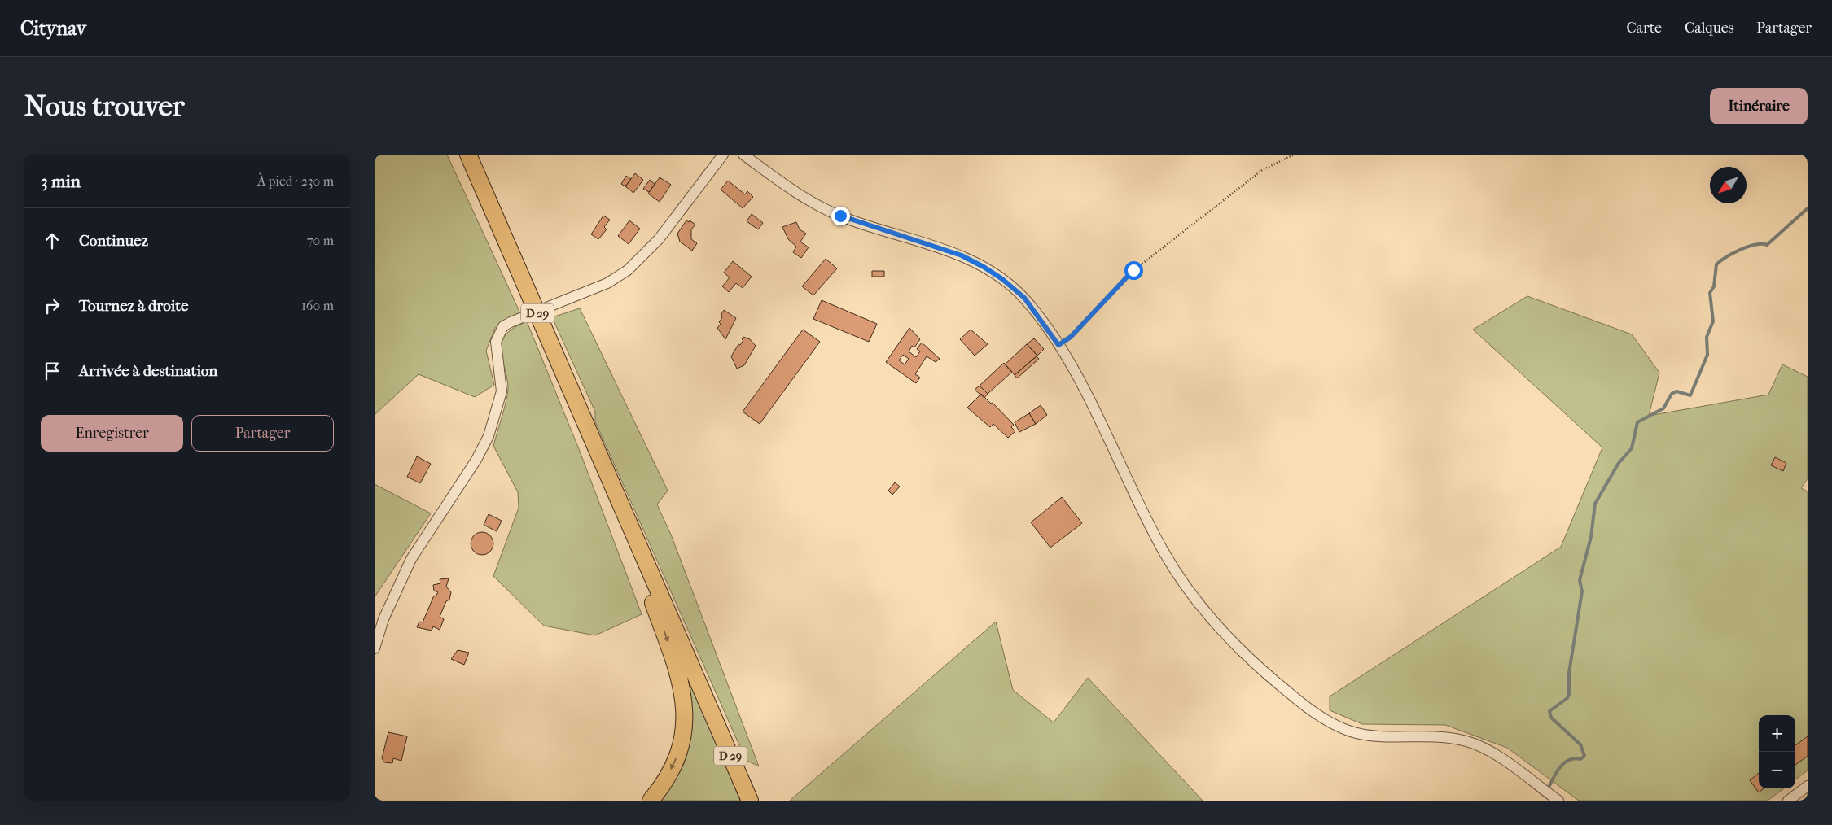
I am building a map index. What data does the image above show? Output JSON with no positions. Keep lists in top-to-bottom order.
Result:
{
  "streets": {
    "main road": ["D 29"]
  },
  "north": "bottom left",
  "page": {
    "header": "Citynav",
    "nav": ["Carte", "Calques", "Partager"],
    "buttons": [
      "Itinéraire",
      ["Enregistrer", "Partager"]
    ],
    "title": "Nous trouver",
    "heading": ["3 min", "À pied · 230 m"],
    "list": [
      ["Continuez", "70 m"],
      ["Tournez à droite", "160 m"],
      "Arrivée à destination"
    ],
    "map_buttons": ["+", "−"]
  }
}
